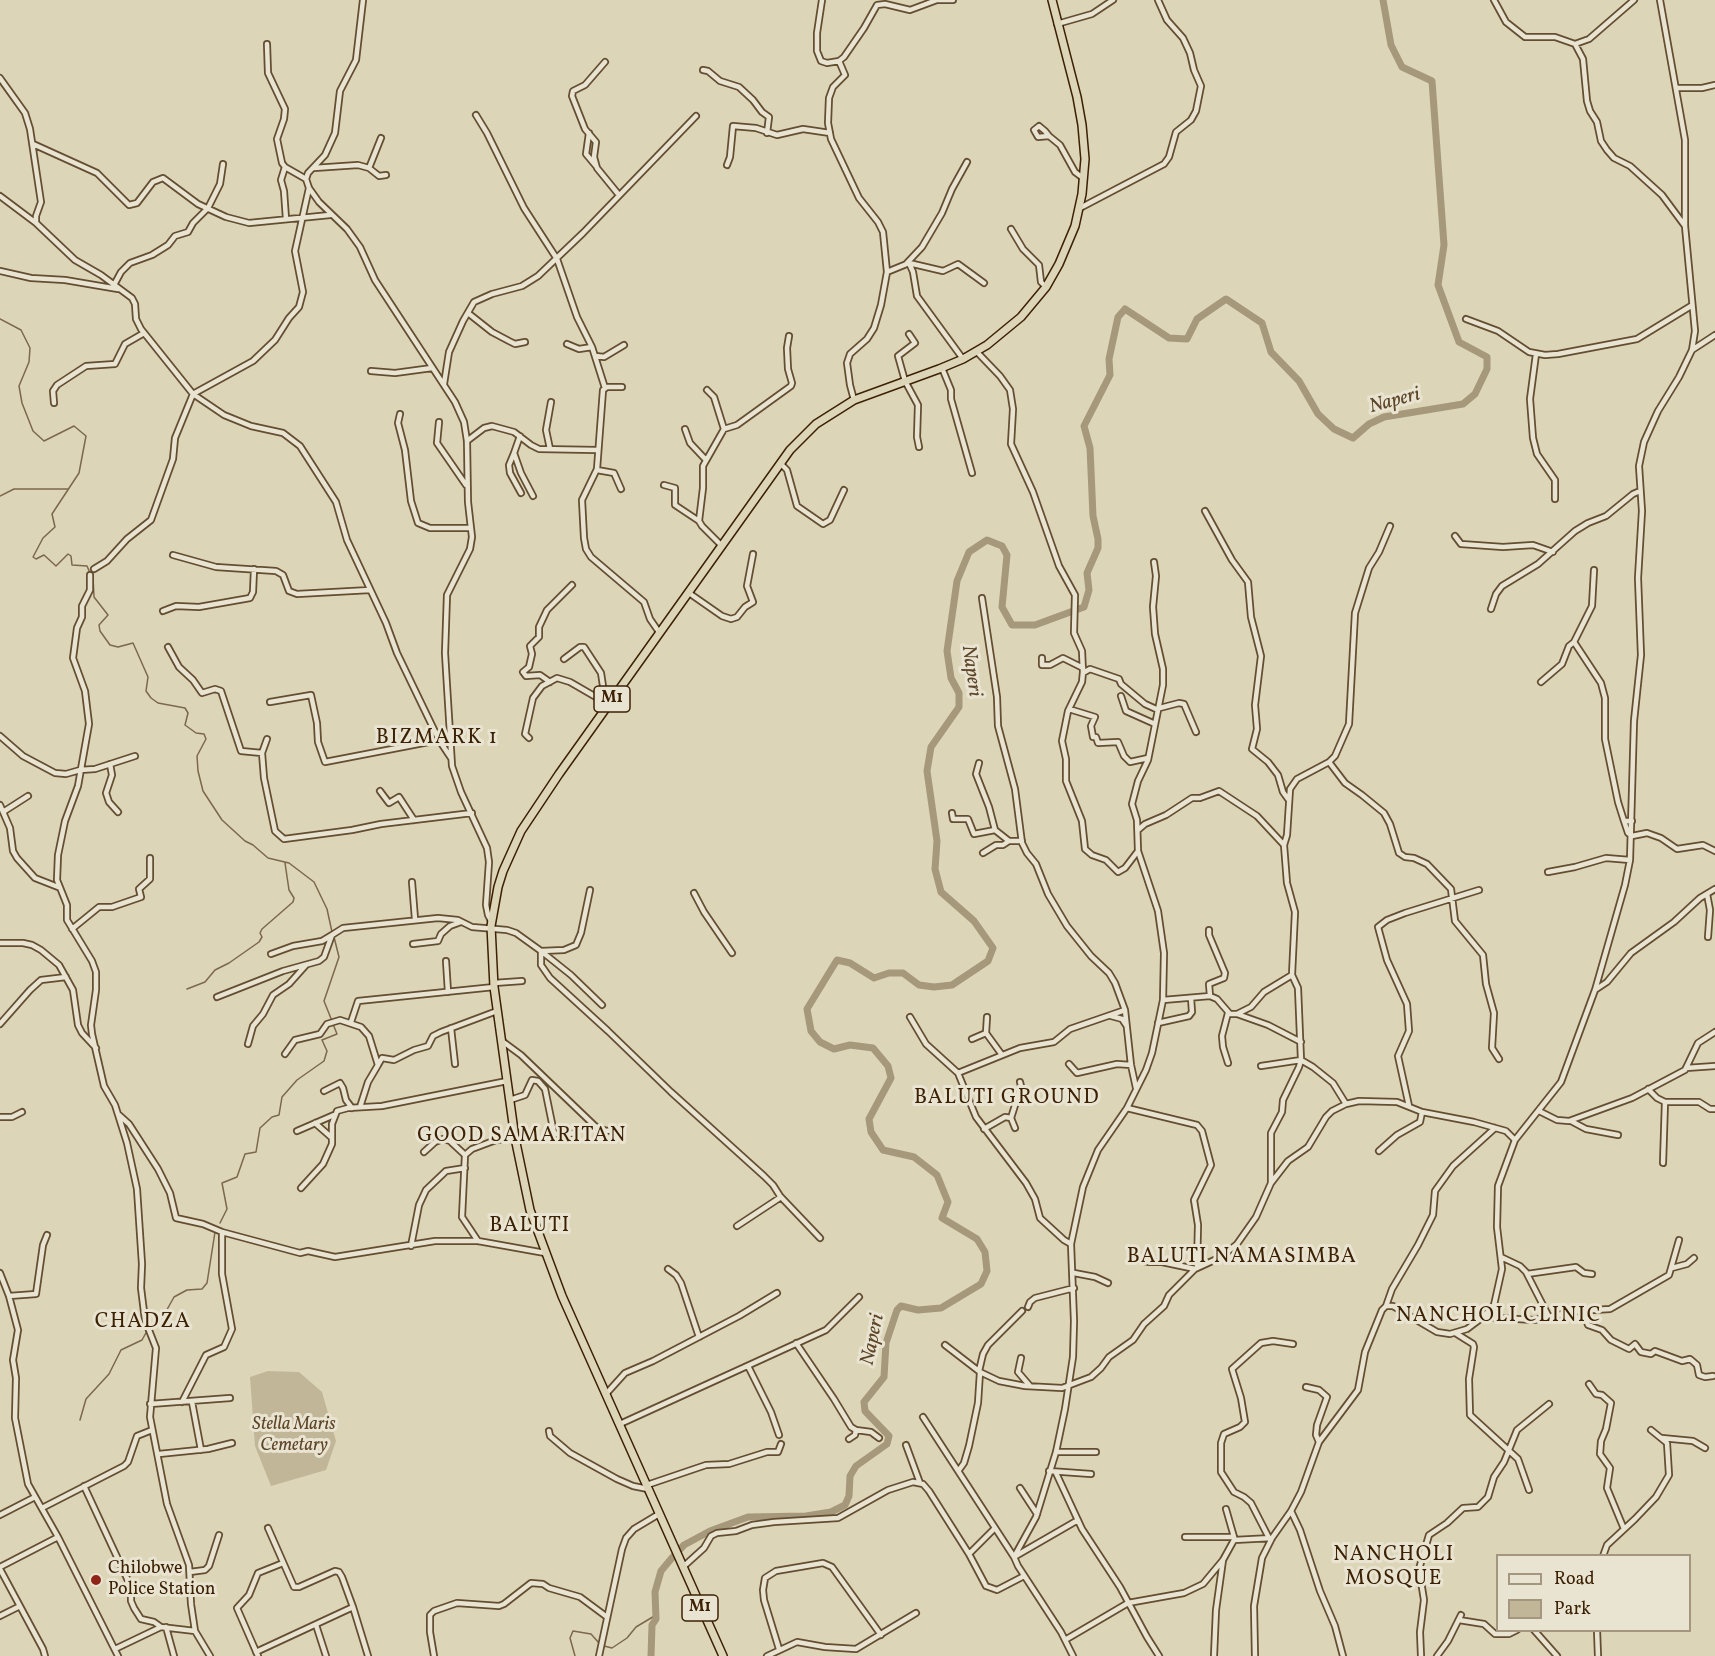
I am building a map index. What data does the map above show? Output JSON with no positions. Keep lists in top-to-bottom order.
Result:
{
  "streets": {
    "highway": ["M1"]
  },
  "districts": [
    "BIZMARK 1",
    "BALUTI GROUND",
    "GOOD SAMARITAN",
    "BALUTI",
    "BALUTI NAMASIMBA",
    "NANCHOLI CLINIC",
    "CHADZA",
    "NANCHOLI MOSQUE"
  ],
  "water": ["Naperi"],
  "parks": ["Stella Maris Cemetary"],
  "places": ["Chilobwe Police Station"],
  "legend": ["Road", "Park"]
}
